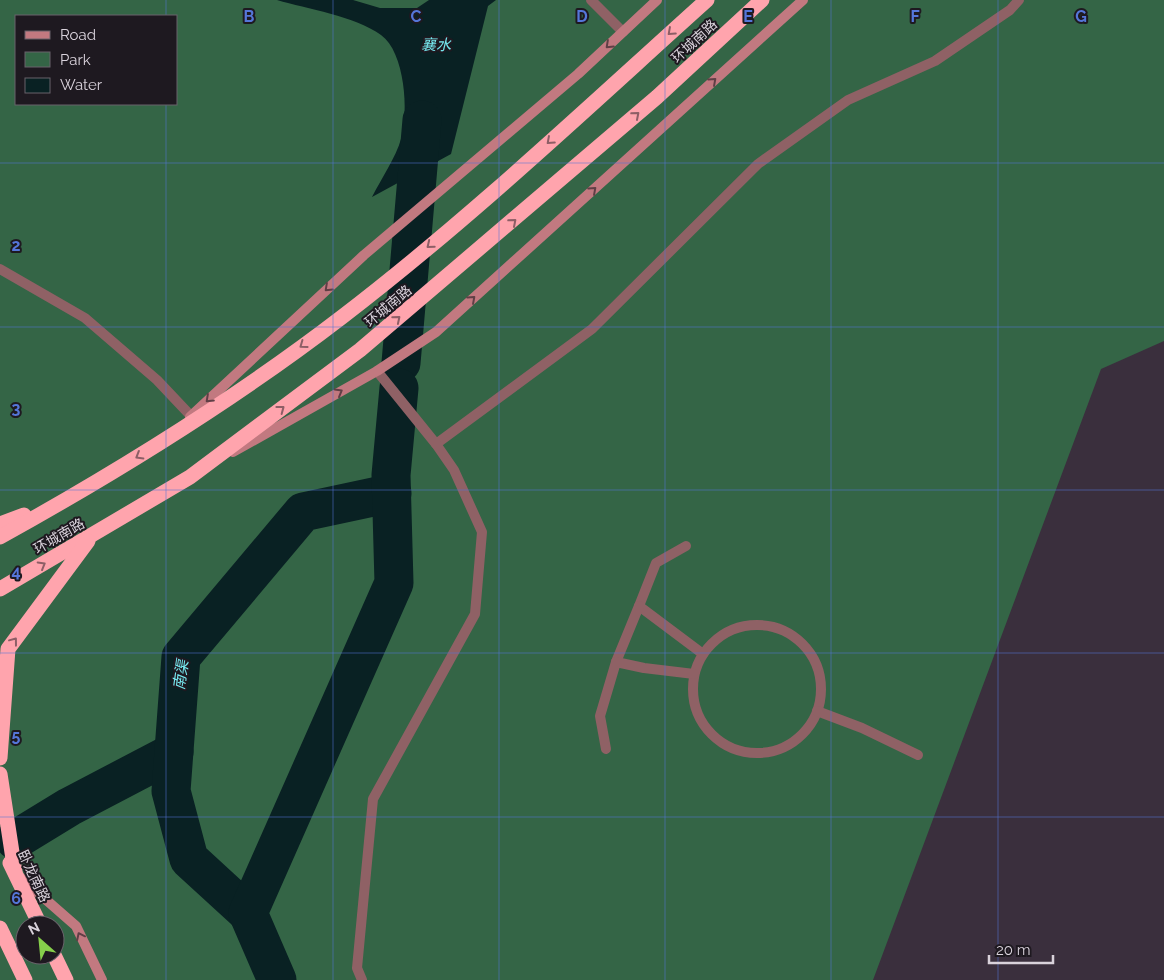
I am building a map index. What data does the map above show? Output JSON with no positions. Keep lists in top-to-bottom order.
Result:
{
  "streets": {
    "highway": ["环城南路", "卧龙南路"]
  },
  "water": ["襄水", "南渠"],
  "legend": ["Road", "Park", "Water"],
  "scale_bar": "20 m",
  "north": "top left",
  "grid": {
    "columns": [
      "B",
      "C",
      "D",
      "E",
      "F",
      "G"
    ],
    "rows": [
      "2",
      "3",
      "4",
      "5",
      "6"
    ]
  }
}
